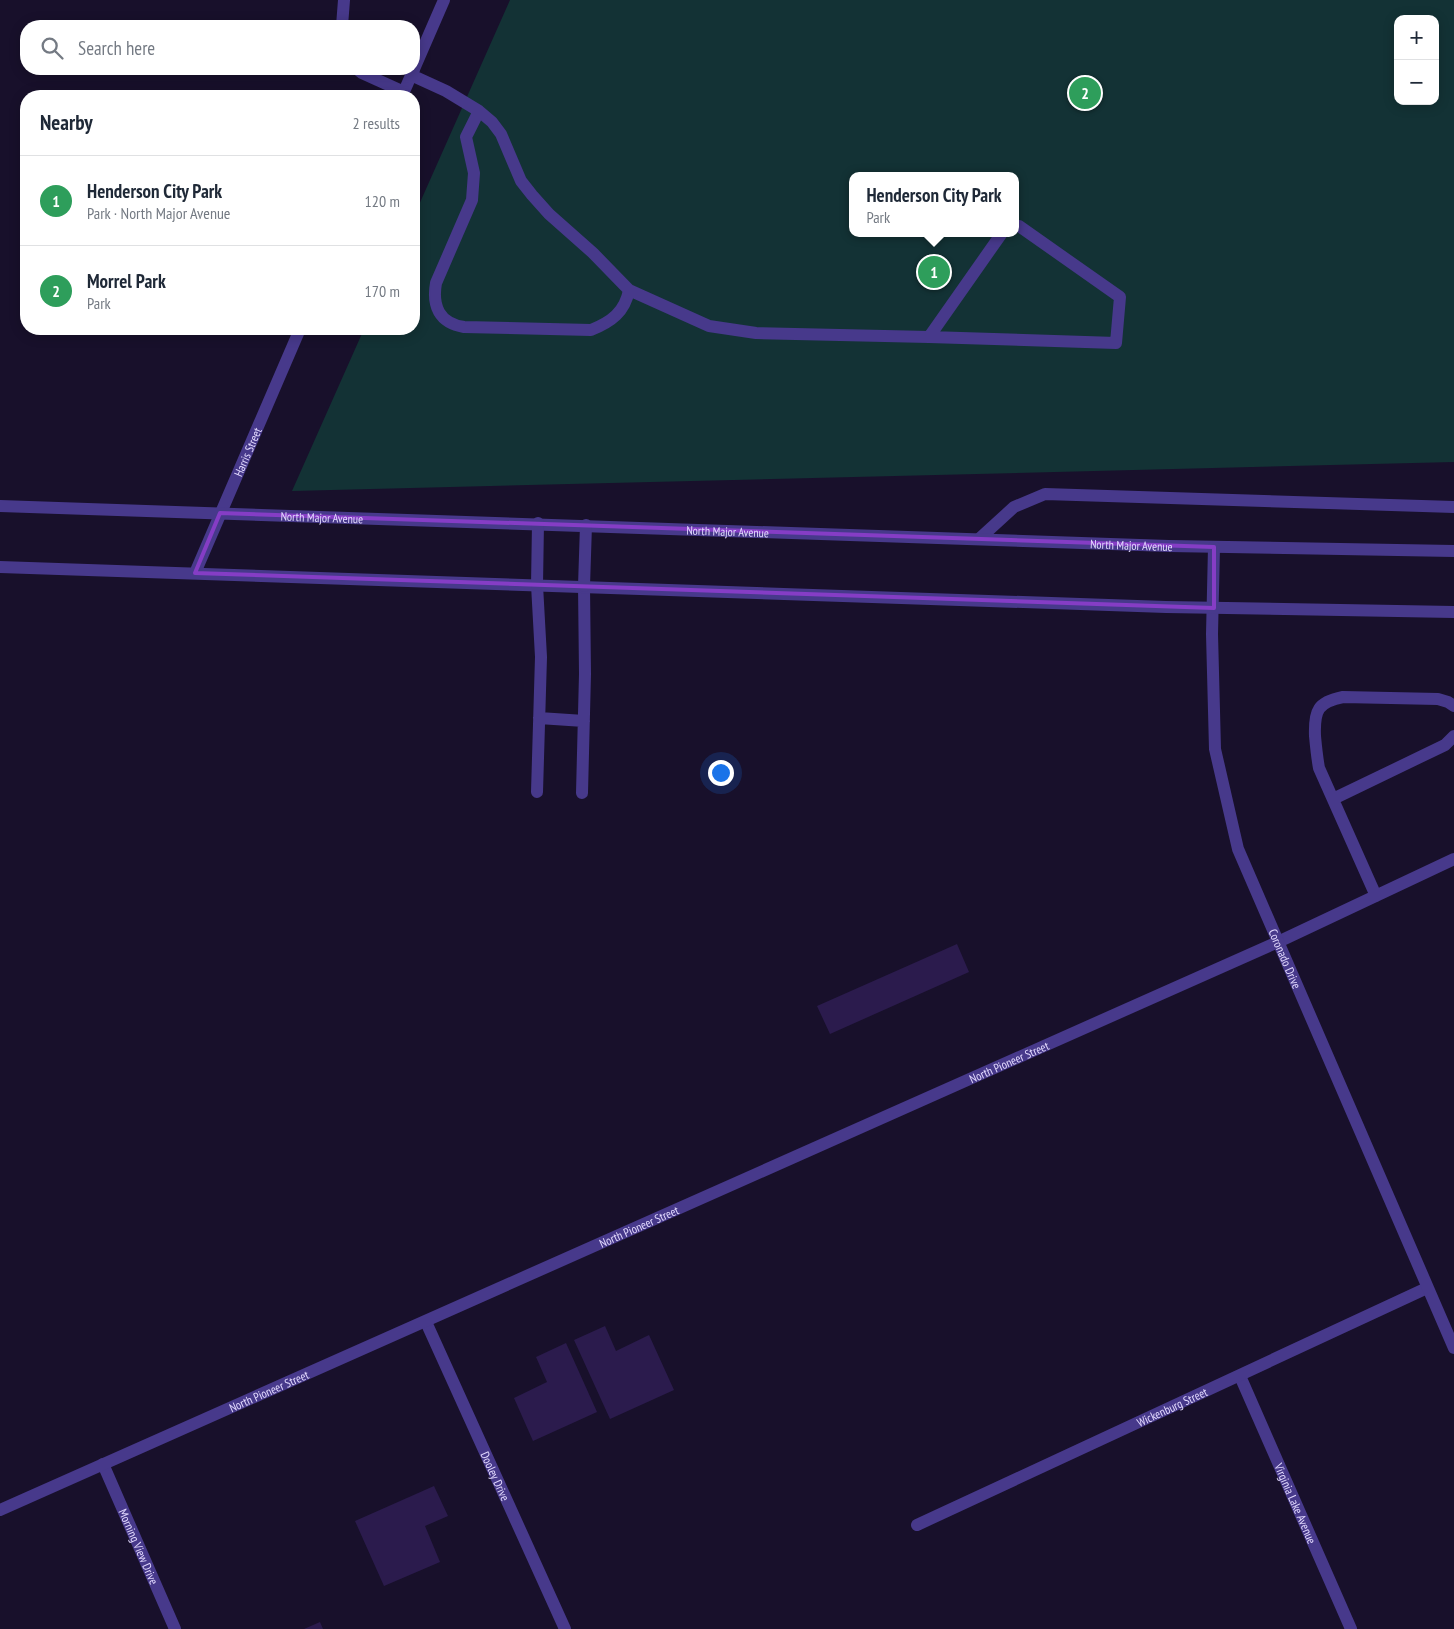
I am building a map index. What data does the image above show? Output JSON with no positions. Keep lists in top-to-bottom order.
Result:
{
  "streets": {
    "street": [
      "Harris Street",
      "North Major Avenue",
      "Coronado Drive",
      "North Pioneer Street",
      "Wickenburg Street",
      "Dooley Drive",
      "Virginia Lake Avenue",
      "Morning View Drive"
    ]
  },
  "crossings": [
    ["Harris Street", "North Major Avenue"],
    ["North Major Avenue", "Coronado Drive"],
    ["Coronado Drive", "North Pioneer Street"],
    ["Coronado Drive", "Wickenburg Street"],
    ["North Pioneer Street", "Dooley Drive"],
    ["North Pioneer Street", "Morning View Drive"],
    ["Wickenburg Street", "Virginia Lake Avenue"]
  ],
  "page": {
    "map_buttons": ["+", "−"],
    "search": "Search here",
    "pins": ["2", "1"],
    "heading": ["Nearby", "2 results"],
    "list": [
      {
        "mark": "1",
        "name": "Henderson City Park",
        "note": "Park · North Major Avenue",
        "value": "120 m"
      },
      {
        "mark": "2",
        "name": "Morrel Park",
        "note": "Park",
        "value": "170 m"
      }
    ],
    "popup": ["Henderson City Park", "Park"]
  }
}
